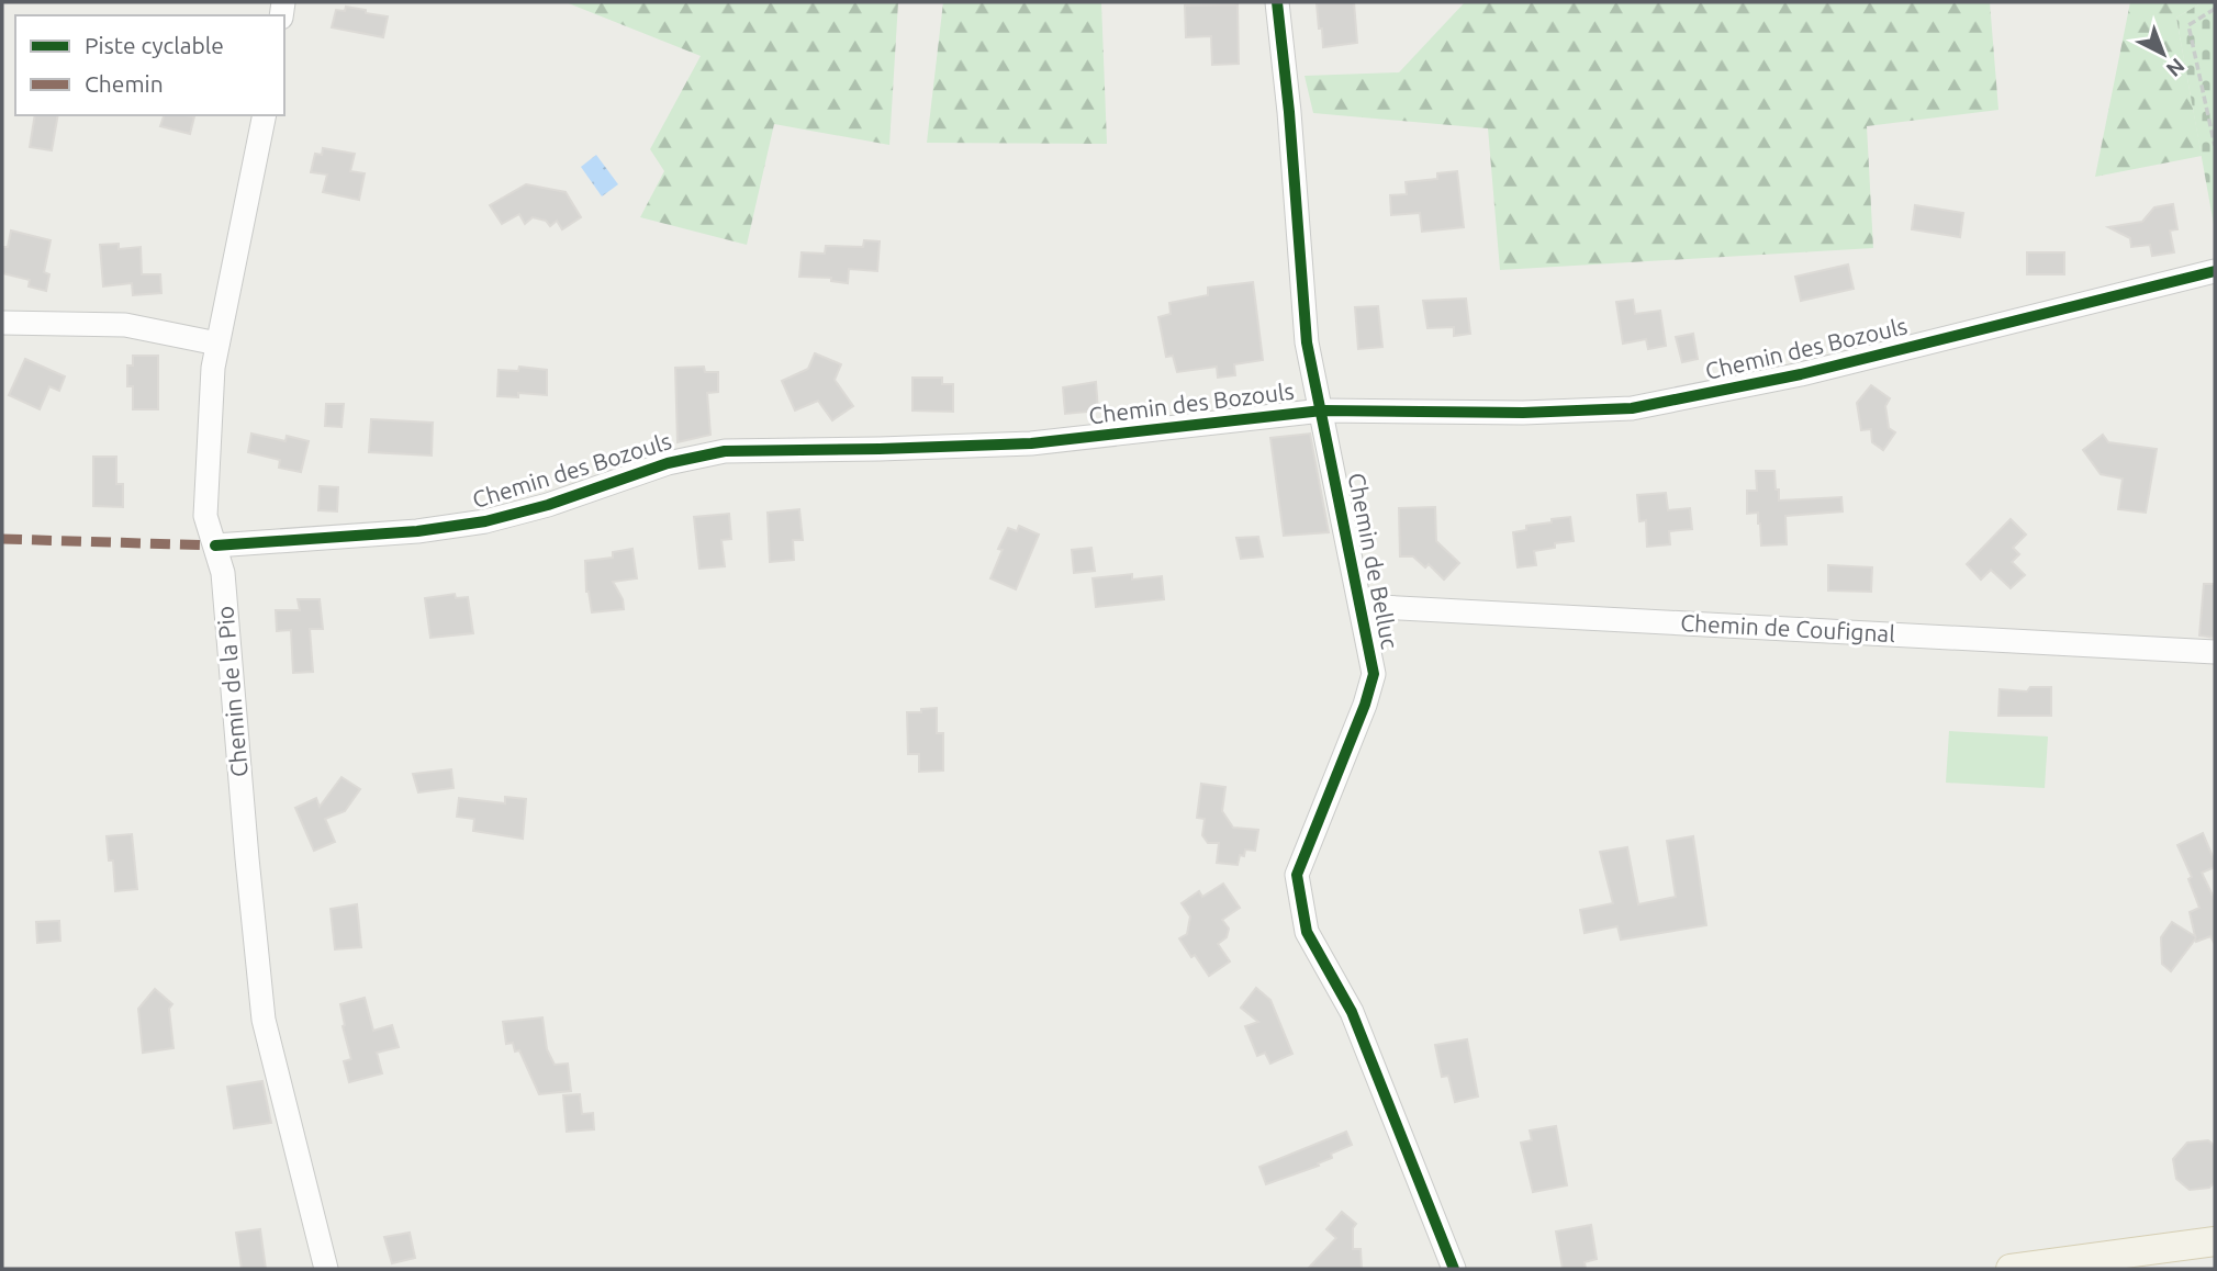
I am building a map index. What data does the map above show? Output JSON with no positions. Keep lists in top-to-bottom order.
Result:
{
  "streets": {
    "street": [
      "Chemin des Bozouls",
      "Chemin de Belluc",
      "Chemin de Coufignal",
      "Chemin de la Pio"
    ]
  },
  "crossings": [
    ["Chemin des Bozouls", "Chemin de Belluc"],
    ["Chemin des Bozouls", "Chemin de la Pio"],
    ["Chemin de Belluc", "Chemin de Coufignal"]
  ],
  "legend": ["Piste cyclable", "Chemin"],
  "north": "bottom right"
}
